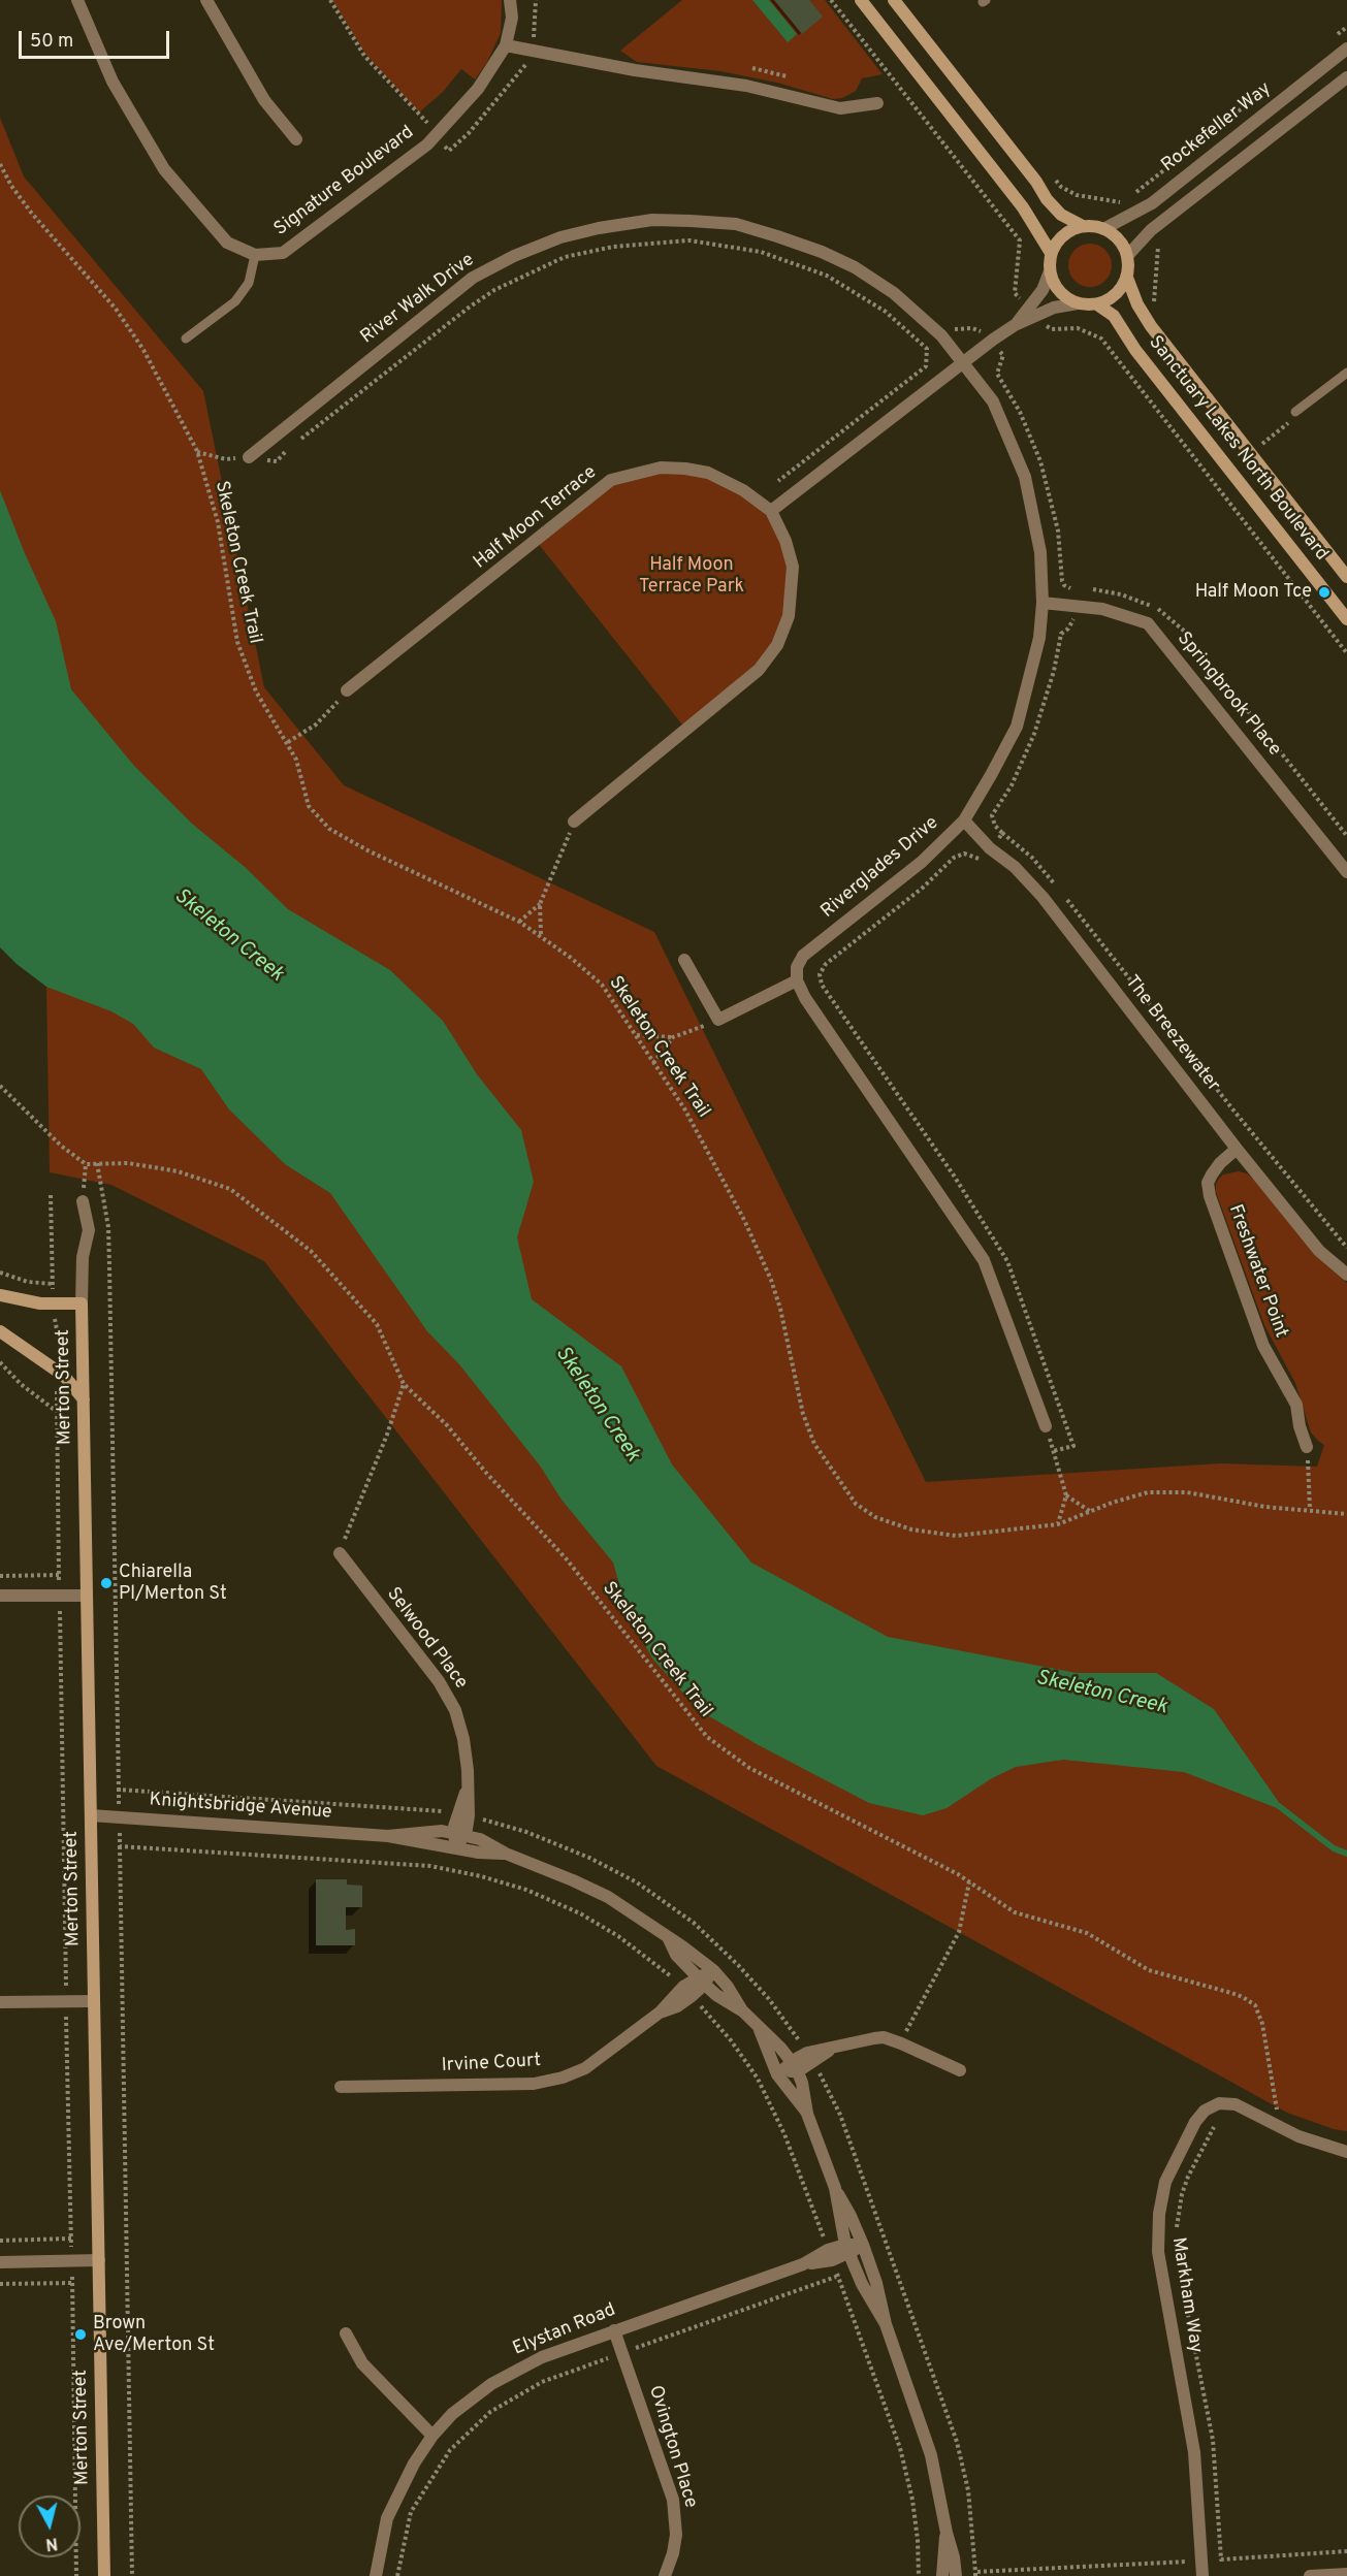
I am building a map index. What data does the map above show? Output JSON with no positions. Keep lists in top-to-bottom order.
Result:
{
  "streets": {
    "street": [
      "Rockefeller Way",
      "Signature Boulevard",
      "River Walk Drive",
      "Sanctuary Lakes North Boulevard",
      "Half Moon Terrace",
      "Springbrook Place",
      "Riverglades Drive",
      "The Breezewater",
      "Freshwater Point",
      "Merton Street",
      "Selwood Place",
      "Knightsbridge Avenue",
      "Irvine Court",
      "Markham Way",
      "Elystan Road",
      "Ovington Place"
    ],
    "path": ["Skeleton Creek Trail"]
  },
  "crossings": [
    ["Rockefeller Way", "Sanctuary Lakes North Boulevard"],
    ["River Walk Drive", "Riverglades Drive"],
    ["Springbrook Place", "Riverglades Drive"],
    ["Riverglades Drive", "The Breezewater"],
    ["The Breezewater", "Freshwater Point"],
    ["Merton Street", "Knightsbridge Avenue"],
    ["Selwood Place", "Knightsbridge Avenue"],
    ["Knightsbridge Avenue", "Irvine Court"],
    ["Knightsbridge Avenue", "Elystan Road"],
    ["Elystan Road", "Ovington Place"]
  ],
  "water": ["Skeleton Creek"],
  "parks": ["Half Moon Terrace Park"],
  "places": ["Half Moon Tce", "Chiarella Pl/Merton St", "Brown Ave/Merton St"],
  "scale_bar": "50 m",
  "north": "bottom"
}
